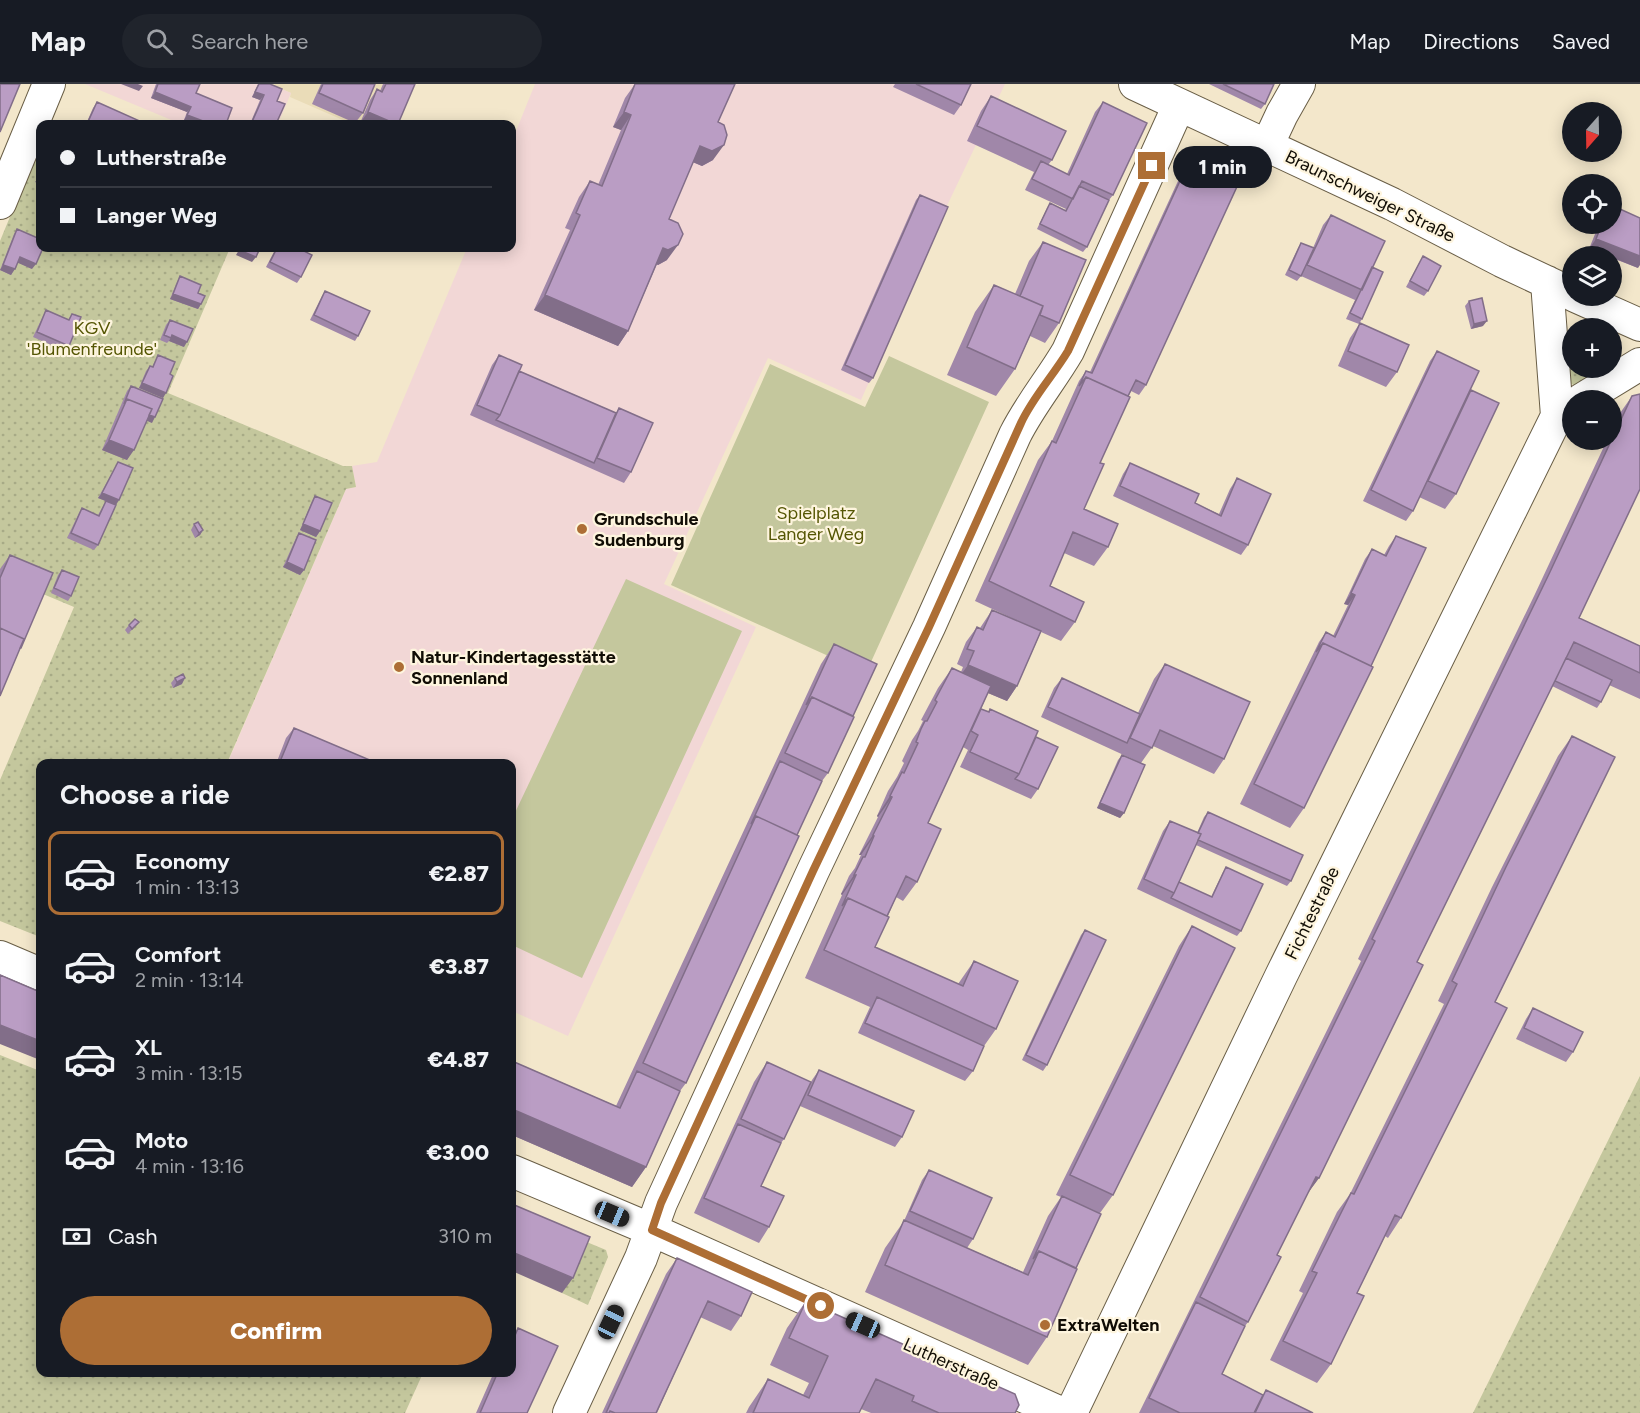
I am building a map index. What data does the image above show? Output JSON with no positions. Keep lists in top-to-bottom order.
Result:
{
  "streets": {
    "street": ["Braunschweiger Straße", "Fichtestraße", "Lutherstraße"]
  },
  "parks": ["KGV 'Blumenfreunde'", "Spielplatz Langer Weg"],
  "places": ["Grundschule Sudenburg", "Natur-Kindertagesstätte Sonnenland", "ExtraWelten"],
  "north": "bottom",
  "page": {
    "header": "Map",
    "search": "Search here",
    "nav": ["Map", "Directions", "Saved"],
    "map_buttons": ["+", "−"],
    "banner": ["Lutherstraße", "Langer Weg"],
    "bubble": "1 min",
    "heading": "Choose a ride",
    "list": [
      {
        "name": "Economy",
        "note": "1 min · 13:13",
        "value": "€2.87"
      },
      {
        "name": "Comfort",
        "note": "2 min · 13:14",
        "value": "€3.87"
      },
      {
        "name": "XL",
        "note": "3 min · 13:15",
        "value": "€4.87"
      },
      {
        "name": "Moto",
        "note": "4 min · 13:16",
        "value": "€3.00"
      }
    ],
    "pay": ["Cash", "310 m"],
    "buttons": "Confirm"
  }
}
